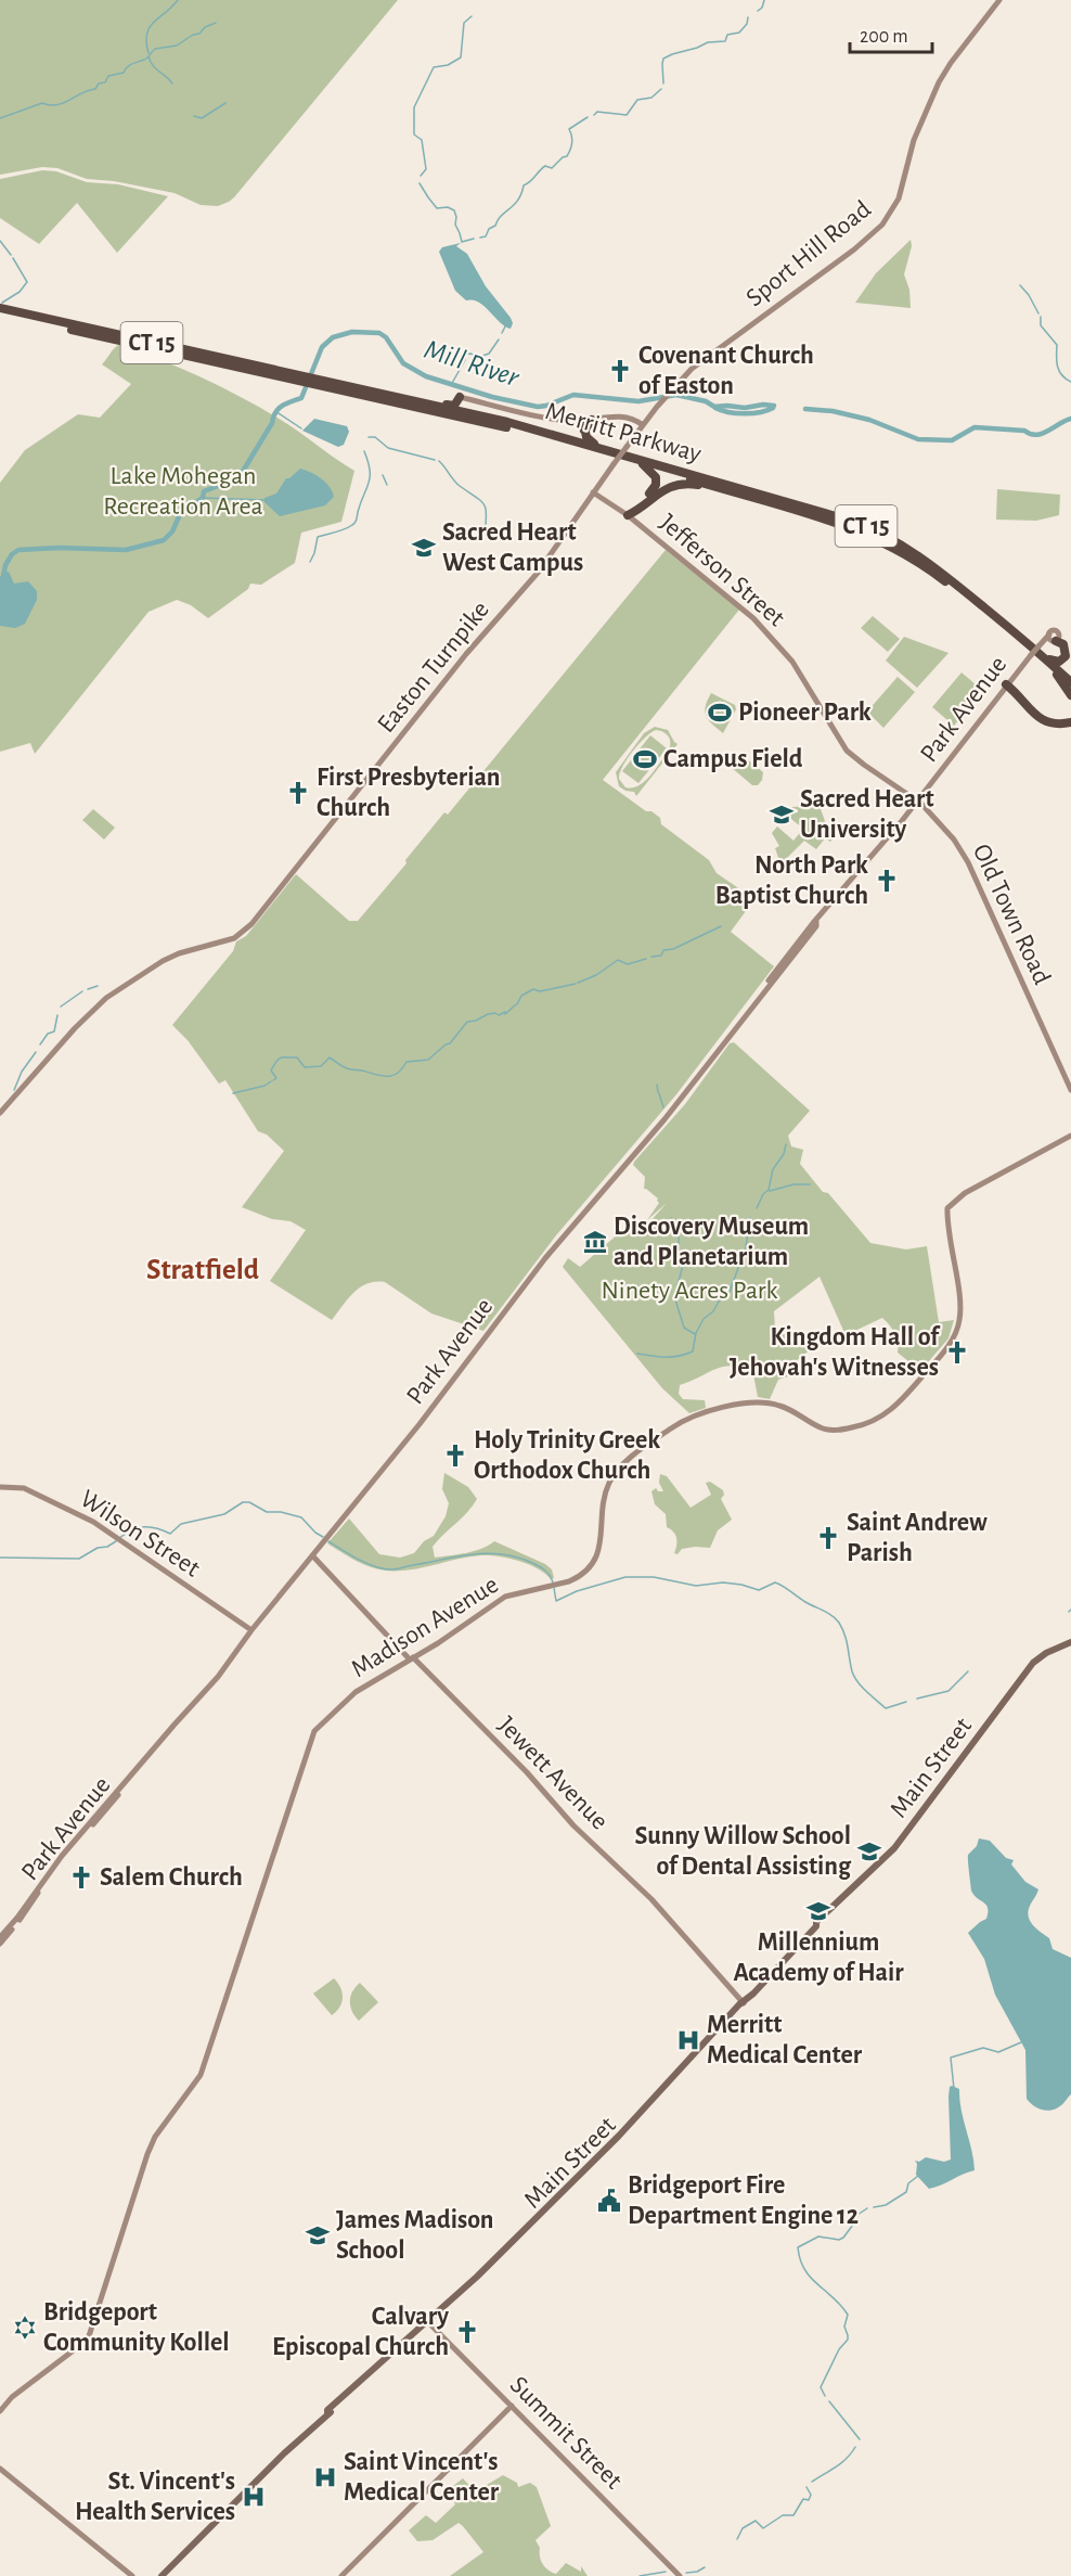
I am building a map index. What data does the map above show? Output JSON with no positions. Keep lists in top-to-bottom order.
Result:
{
  "streets": {
    "highway": ["CT 15", "Merritt Parkway"],
    "main road": [
      "Sport Hill Road",
      "Jefferson Street",
      "Easton Turnpike",
      "Park Avenue",
      "Old Town Road",
      "Wilson Street",
      "Madison Avenue",
      "Main Street",
      "Jewett Avenue",
      "Summit Street"
    ]
  },
  "crossings": [
    ["Sport Hill Road", "Easton Turnpike"],
    ["Jefferson Street", "Easton Turnpike"],
    ["Jefferson Street", "Park Avenue"],
    ["Jefferson Street", "Old Town Road"],
    ["Park Avenue", "Old Town Road"],
    ["Park Avenue", "Wilson Street"],
    ["Park Avenue", "Jewett Avenue"],
    ["Madison Avenue", "Jewett Avenue"],
    ["Main Street", "Jewett Avenue"],
    ["Main Street", "Summit Street"]
  ],
  "districts": ["Stratfield"],
  "water": ["Mill River"],
  "parks": ["Lake Mohegan Recreation Area", "Ninety Acres Park"],
  "places": {
    "church": [
      "Covenant Church of Easton",
      "First Presbyterian Church",
      "North Park Baptist Church",
      "Kingdom Hall of Jehovah's Witnesses",
      "Holy Trinity Greek Orthodox Church",
      "Saint Andrew Parish",
      "Salem Church",
      "Calvary Episcopal Church"
    ],
    "school or university": [
      "Sacred Heart West Campus",
      "Sacred Heart University",
      "Sunny Willow School of Dental Assisting",
      "Millennium Academy of Hair",
      "James Madison School"
    ],
    "sports": ["Pioneer Park", "Campus Field"],
    "museum": ["Discovery Museum and Planetarium"],
    "hospital": ["Merritt Medical Center", "Saint Vincent's Medical Center", "St. Vincent's Health Services"],
    "public building": ["Bridgeport Fire Department Engine 12"],
    "synagogue": ["Bridgeport Community Kollel"]
  },
  "scale_bar": "200 m"
}
